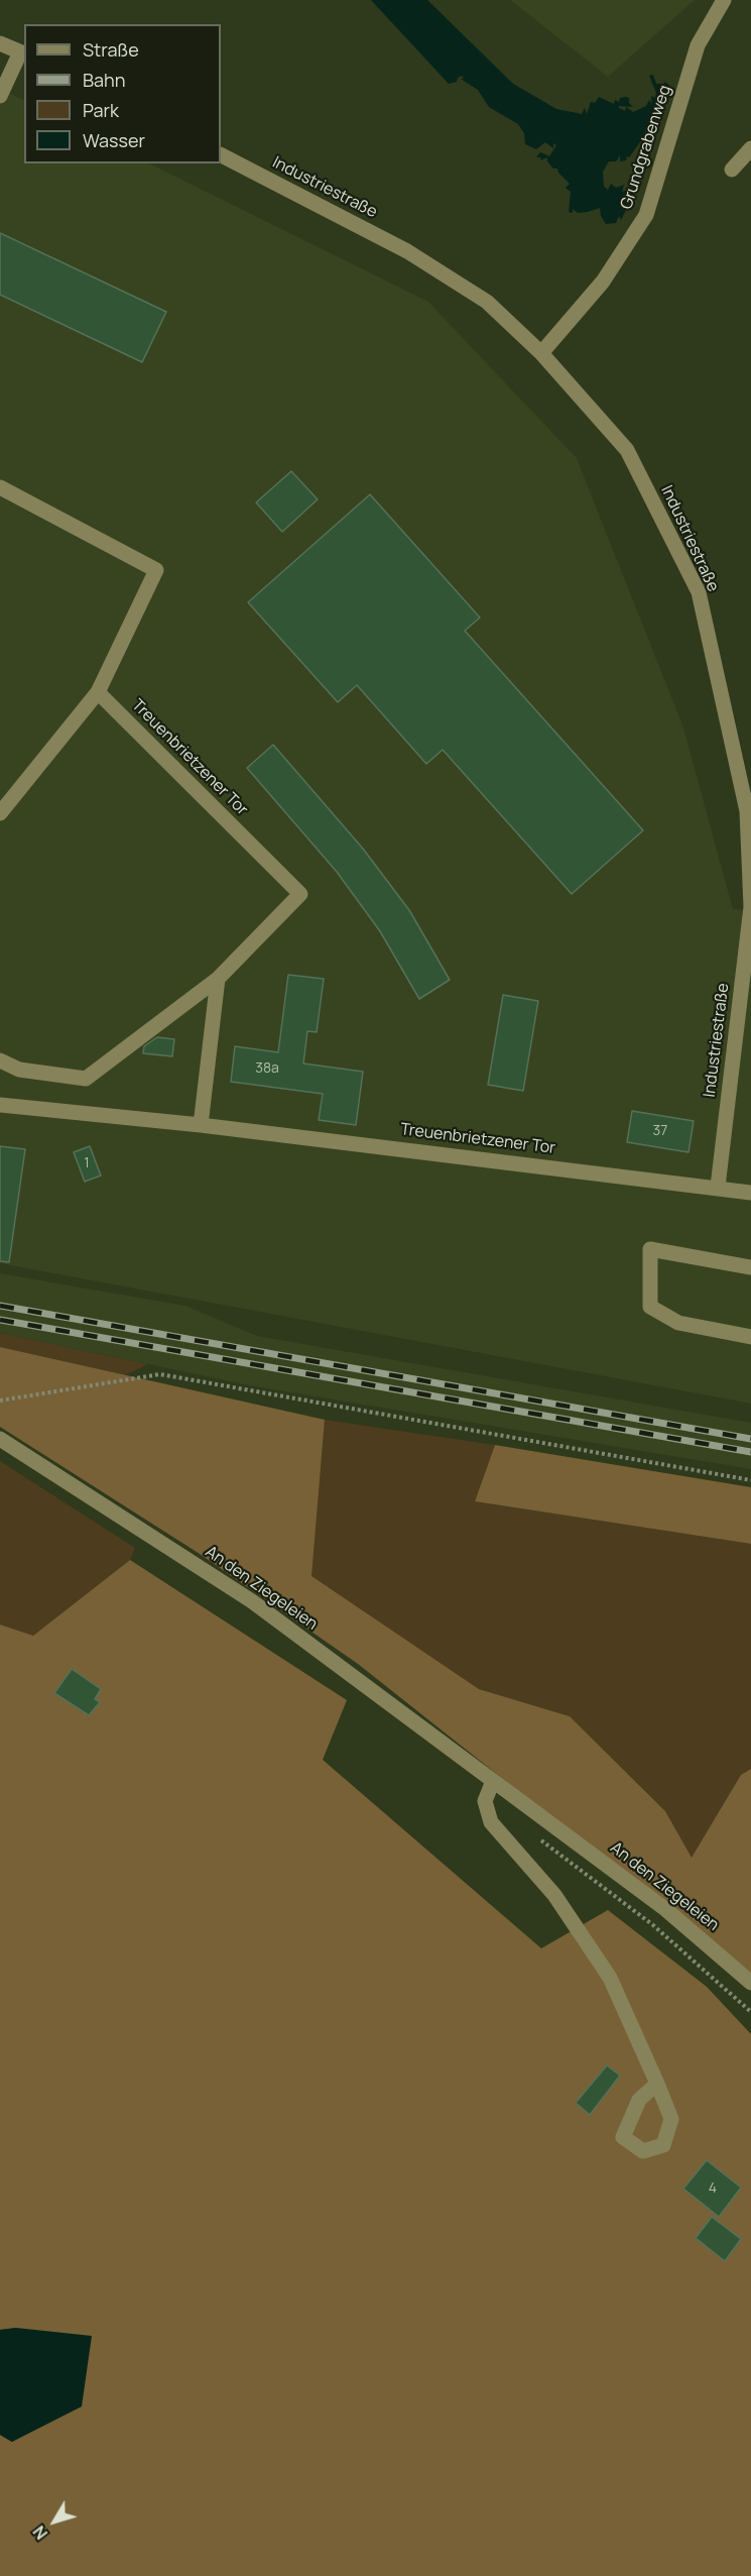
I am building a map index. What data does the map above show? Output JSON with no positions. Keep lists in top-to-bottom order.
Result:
{
  "streets": {
    "street": [
      "Grundgrabenweg",
      "Industriestraße",
      "Treuenbrietzener Tor",
      "An den Ziegeleien"
    ]
  },
  "crossings": [
    ["Grundgrabenweg", "Industriestraße"],
    ["Industriestraße", "Treuenbrietzener Tor"]
  ],
  "house_numbers": [
    "38a",
    "37",
    "1",
    "4"
  ],
  "legend": [
    "Straße",
    "Bahn",
    "Park",
    "Wasser"
  ],
  "north": "bottom left"
}
